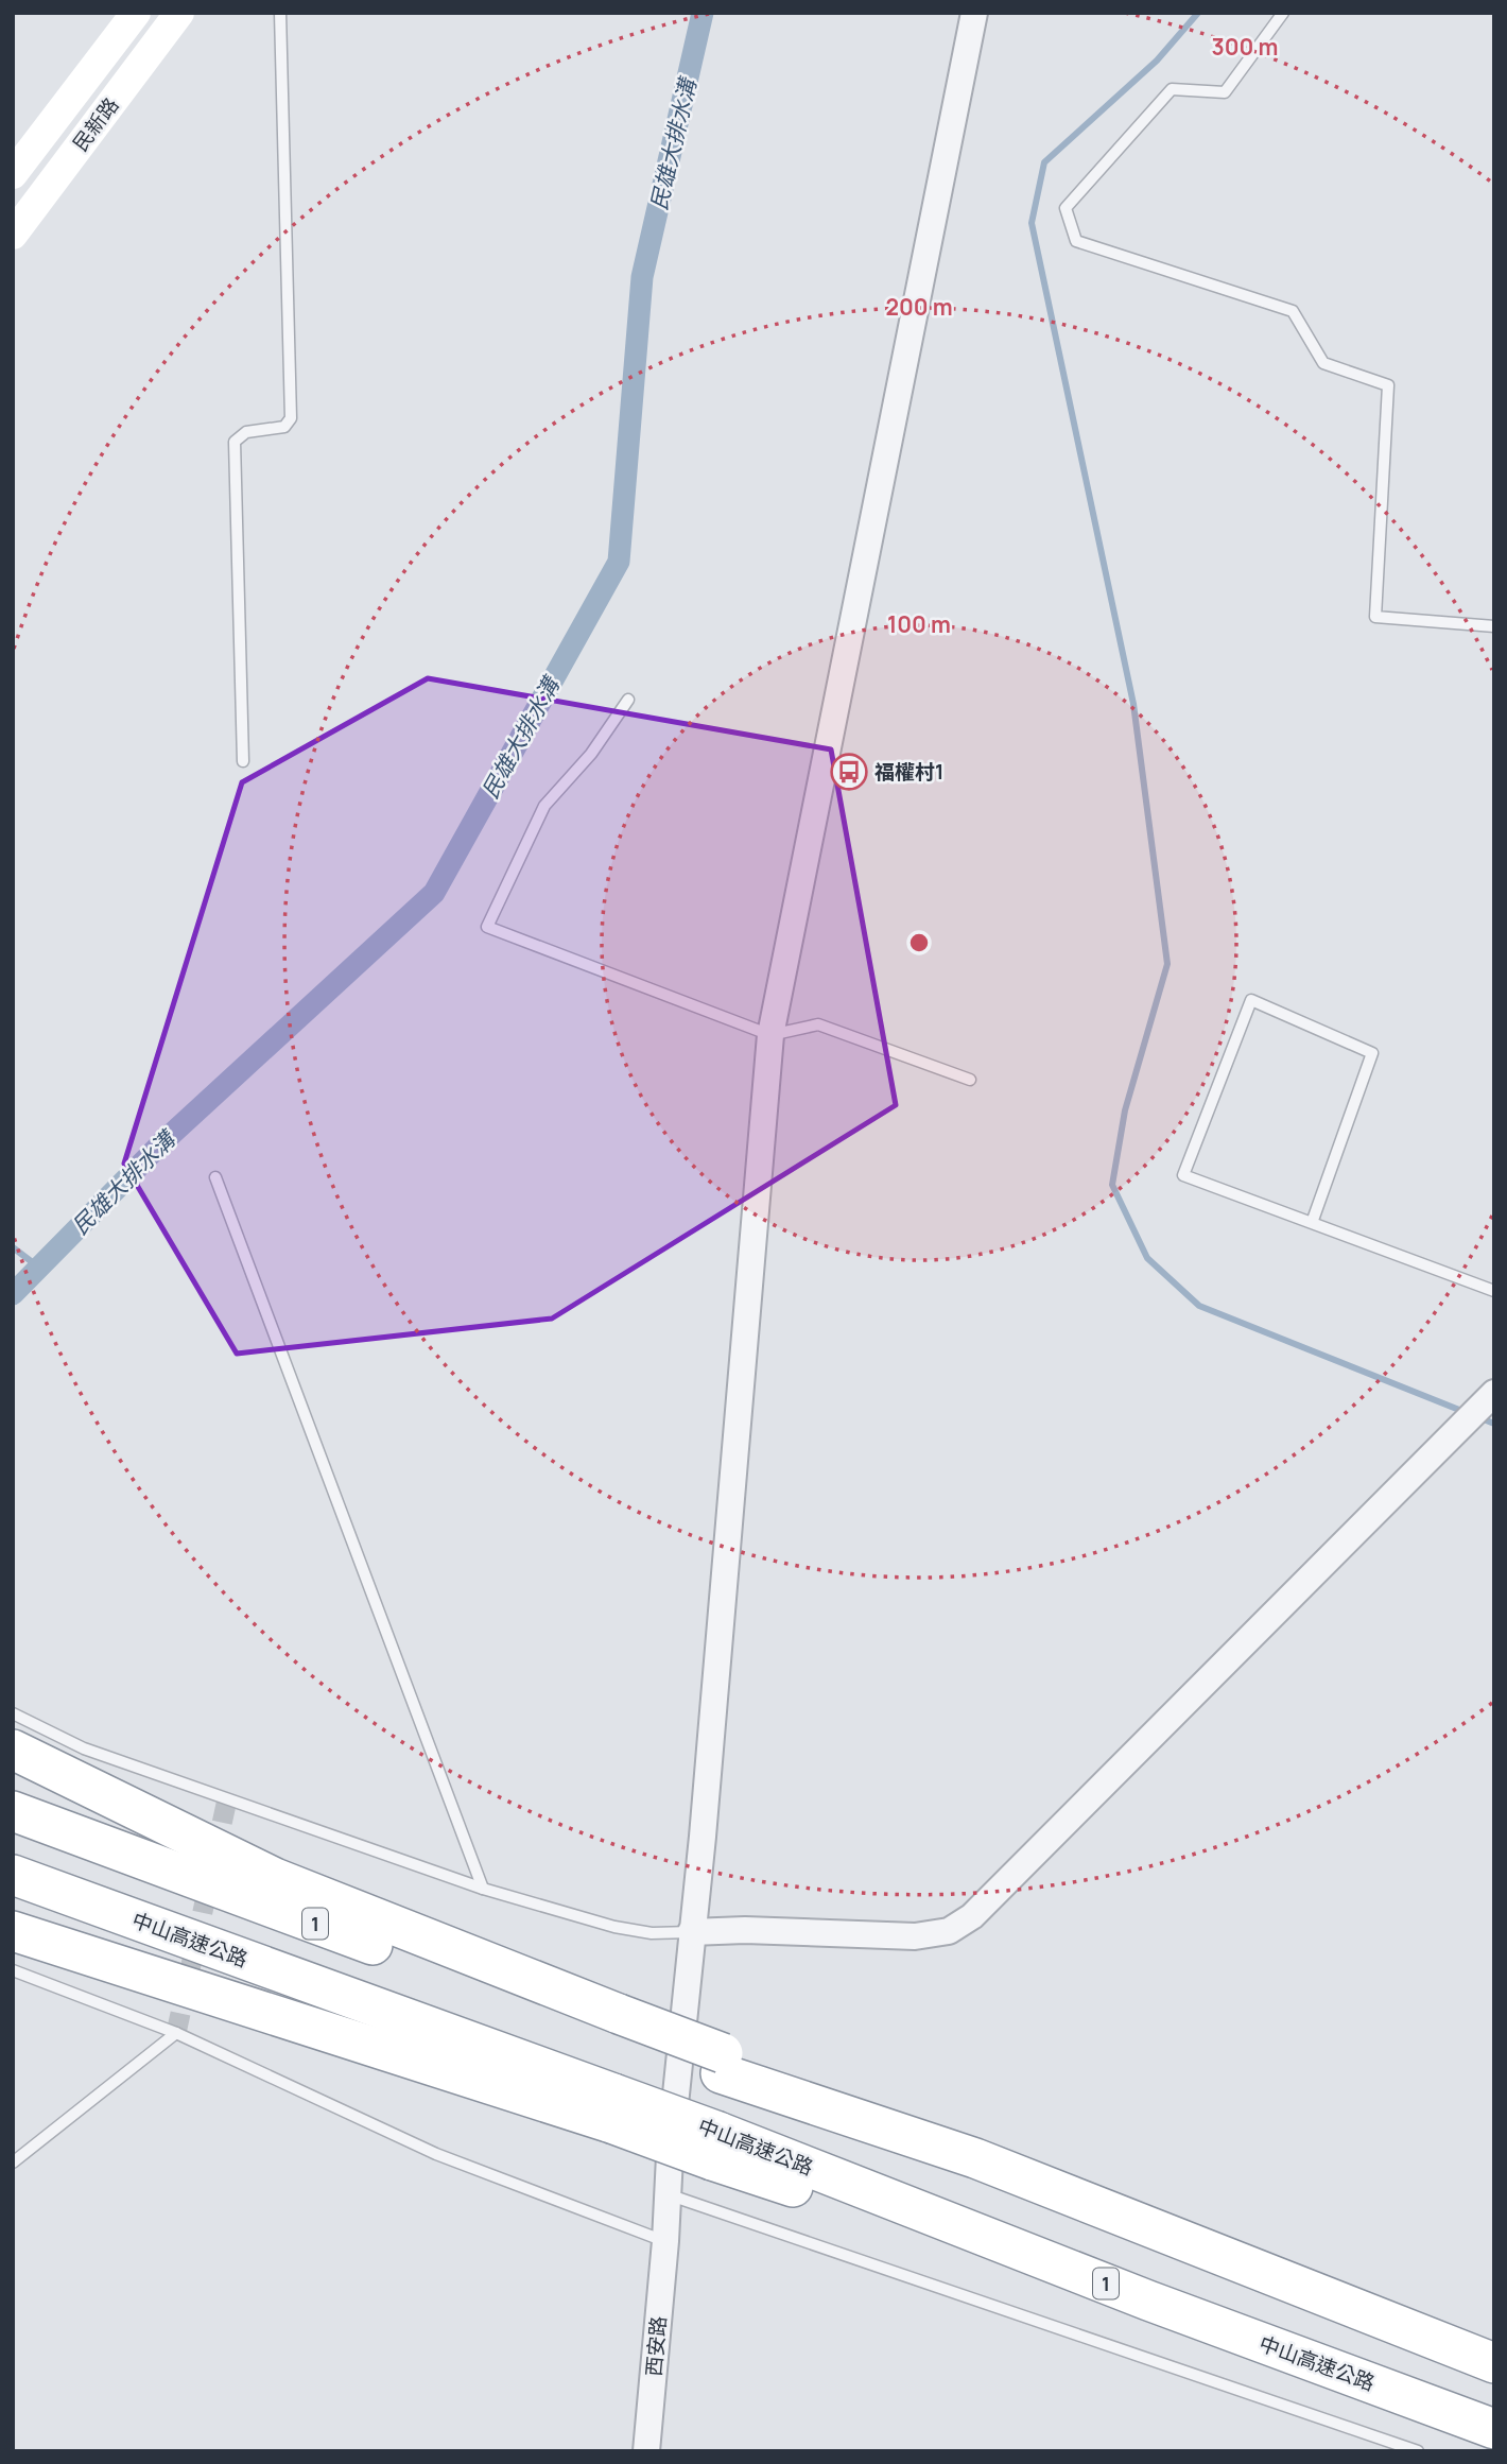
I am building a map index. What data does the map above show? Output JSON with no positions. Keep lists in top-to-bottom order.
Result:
{
  "streets": {
    "highway": ["1", "中山高速公路"],
    "main road": ["民新路"],
    "street": ["西安路"]
  },
  "water": ["民雄大排水溝"],
  "places": {
    "bus stop": ["福權村1"]
  },
  "rings": ["300 m", "200 m", "100 m"]
}
